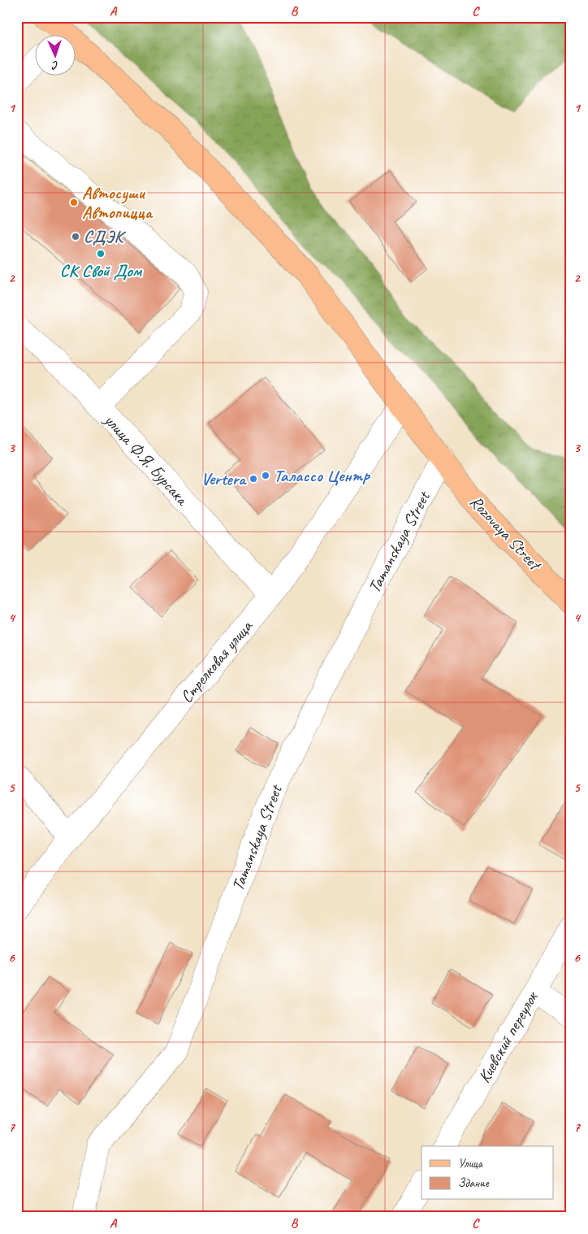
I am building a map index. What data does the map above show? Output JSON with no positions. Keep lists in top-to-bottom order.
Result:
{
  "streets": {
    "main road": ["Rozovaya Street"],
    "street": [
      "улица Ф.Я. Бурсака",
      "Tamanskaya Street",
      "Стрелковая улица",
      "Киевский переулок"
    ]
  },
  "crossings": [
    ["улица Ф.Я. Бурсака", "Стрелковая улица"],
    ["Rozovaya Street", "Tamanskaya Street"],
    ["Rozovaya Street", "Стрелковая улица"]
  ],
  "places": [
    "Автосуши Автопицца",
    "СДЭК",
    "СК Свой Дом",
    "Талассо Центр",
    "Vertera"
  ],
  "legend": ["Улица", "Здание"],
  "north": "bottom",
  "grid": {
    "columns": ["A", "B", "C"],
    "rows": [
      "1",
      "2",
      "3",
      "4",
      "5",
      "6",
      "7"
    ]
  }
}
